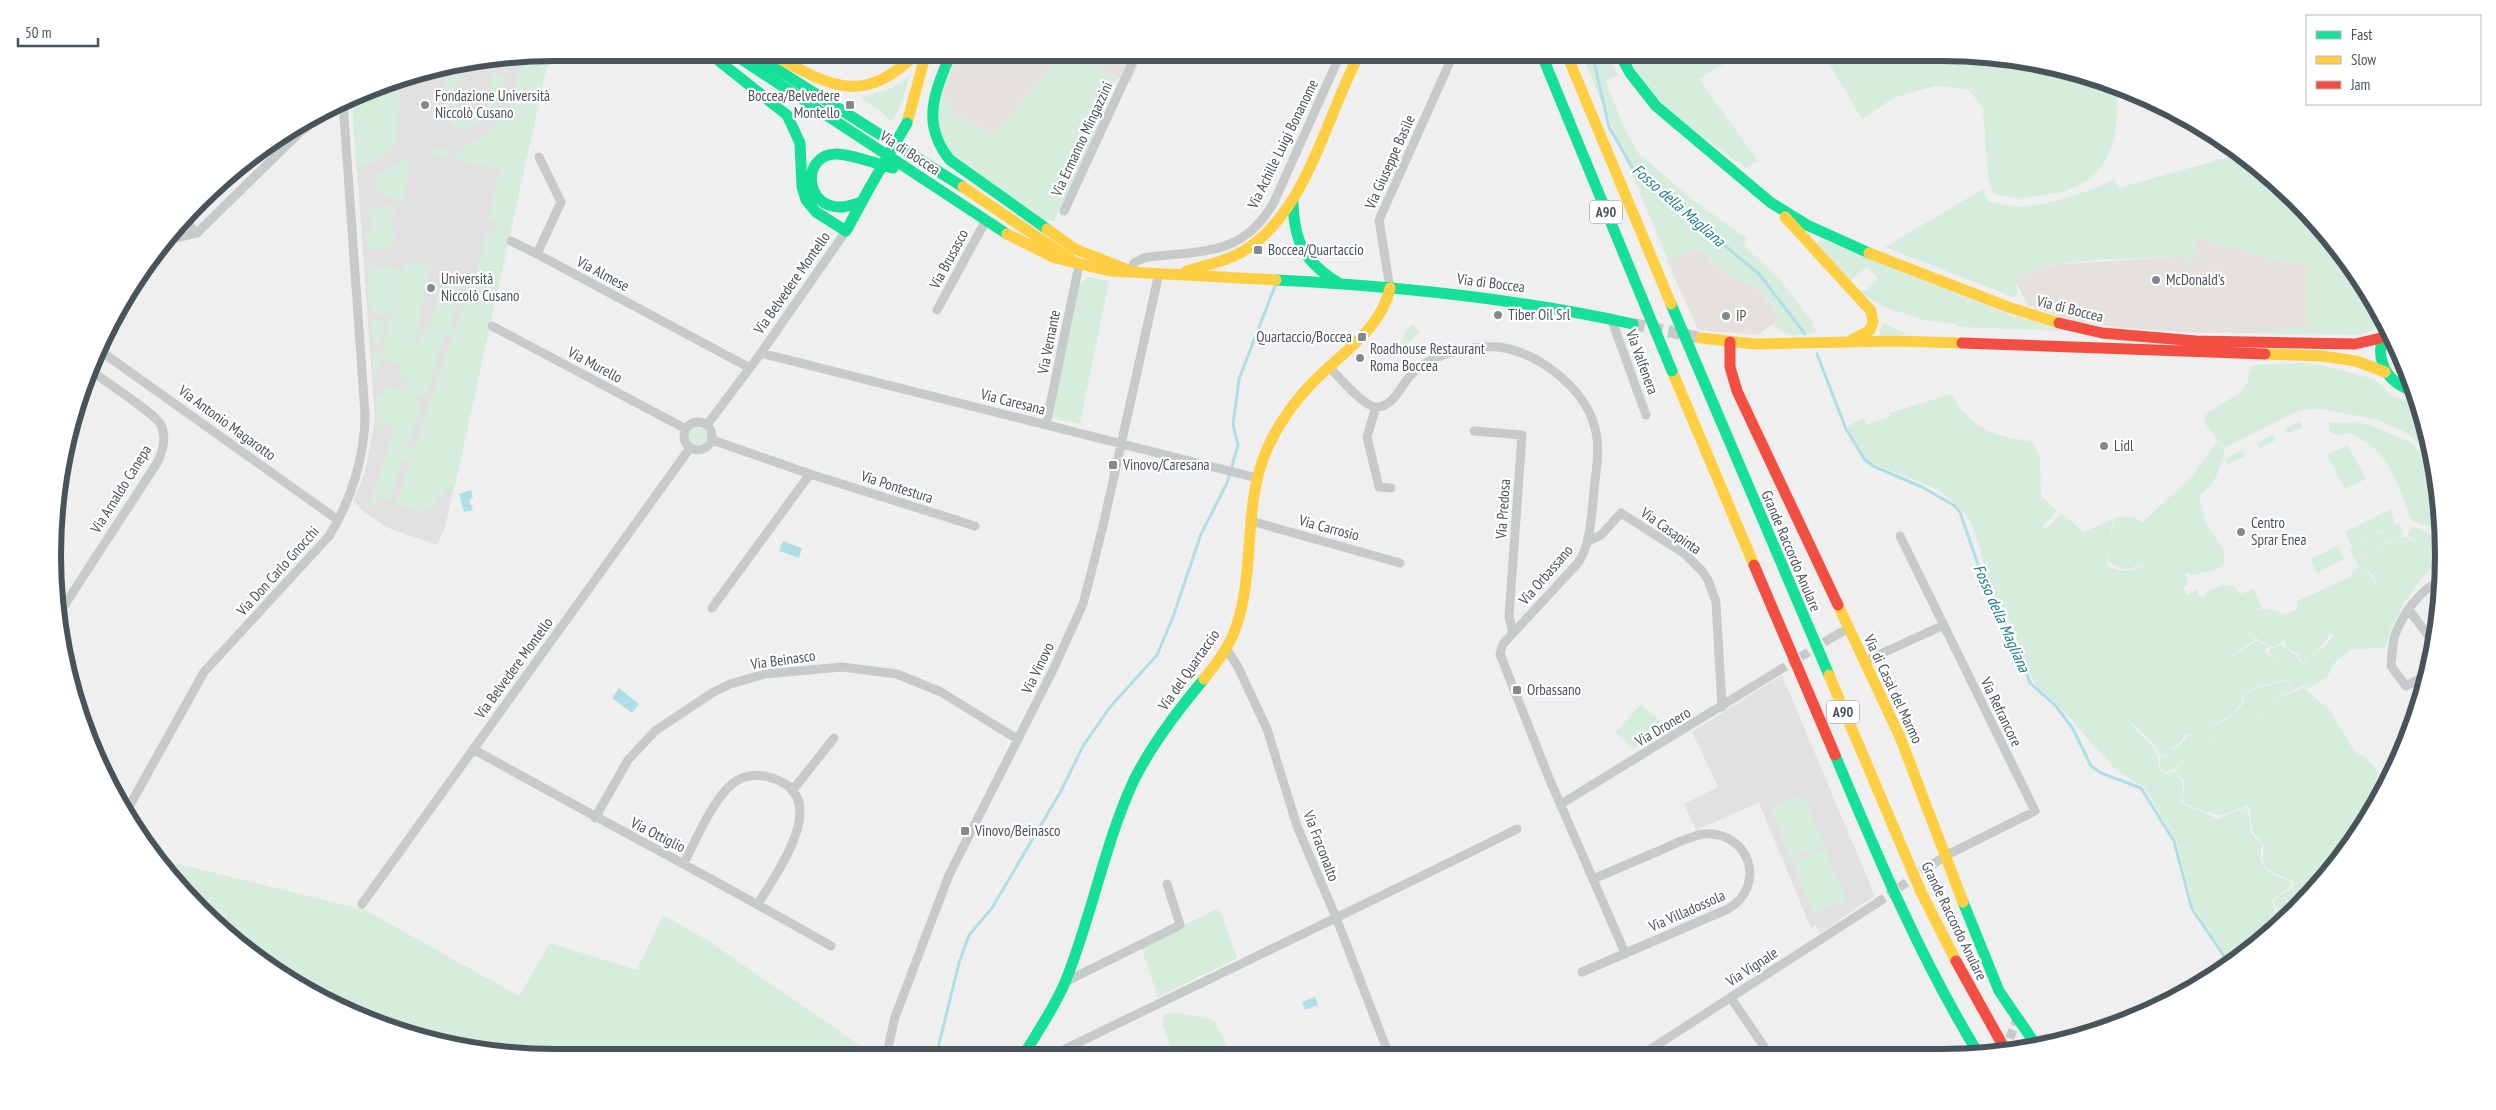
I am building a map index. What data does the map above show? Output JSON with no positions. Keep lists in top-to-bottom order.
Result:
{
  "streets": {
    "main road": [
      "Via di Boccea",
      "A90",
      "Via Belvedere Montello",
      "Grande Raccordo Anulare",
      "Via del Quartaccio",
      "Via di Casal del Marmo"
    ],
    "street": [
      "Via Ermanno Mingazzini",
      "Via Achille Luigi Bonanome",
      "Via Giuseppe Basile",
      "Via Brusasco",
      "Via Almese",
      "Via Vernante",
      "Via Valfenera",
      "Via Murello",
      "Via Caresana",
      "Via Antonio Magarotto",
      "Via Pontestura",
      "Via Arnaldo Canepa",
      "Via Predosa",
      "Via Carrosio",
      "Via Casapinta",
      "Via Don Carlo Gnocchi",
      "Via Orbassano",
      "Via Beinasco",
      "Via Vinovo",
      "Via Refrancore",
      "Via Dronero",
      "Via Ottiglio",
      "Via Fraconalto",
      "Via Villadossola",
      "Via Vignale"
    ]
  },
  "crossings": [
    ["Via Achille Luigi Bonanome", "Via di Boccea"],
    ["Via di Boccea", "Via Giuseppe Basile"],
    ["Via di Boccea", "Via Brusasco"],
    ["Via di Boccea", "Via Vernante"],
    ["Via di Boccea", "Via Valfenera"],
    ["Via di Boccea", "Via Vinovo"],
    ["Via di Boccea", "Via del Quartaccio"],
    ["Via di Boccea", "Via di Casal del Marmo"],
    ["Via Giuseppe Basile", "Via del Quartaccio"],
    ["Via Almese", "Via Belvedere Montello"],
    ["Via Belvedere Montello", "Via Murello"],
    ["Via Belvedere Montello", "Via Caresana"],
    ["Via Belvedere Montello", "Via Pontestura"],
    ["Via Belvedere Montello", "Via Ottiglio"],
    ["Via Vernante", "Via Caresana"],
    ["Via Murello", "Via Pontestura"],
    ["Via Caresana", "Via Vinovo"],
    ["Via Caresana", "Via del Quartaccio"],
    ["Via Antonio Magarotto", "Via Don Carlo Gnocchi"],
    ["Via Predosa", "Via Orbassano"],
    ["Via Carrosio", "Via del Quartaccio"],
    ["Via Casapinta", "Via Orbassano"],
    ["Via Casapinta", "Via Dronero"],
    ["Via Orbassano", "Via Dronero"],
    ["Via Orbassano", "Via Villadossola"],
    ["Via Beinasco", "Via Vinovo"],
    ["Via Beinasco", "Via Ottiglio"],
    ["Via del Quartaccio", "Via Fraconalto"],
    ["Via di Casal del Marmo", "Via Refrancore"]
  ],
  "water": ["Fosso della Magliana"],
  "places": {
    "other": [
      "Fondazione Università Niccolò Cusano",
      "McDonald's",
      "Università Niccolò Cusano",
      "Tiber Oil Srl",
      "IP",
      "Roadhouse Restaurant Roma Boccea",
      "Lidl",
      "Centro Sprar Enea"
    ],
    "transit": [
      "Boccea/Belvedere Montello",
      "Boccea/Quartaccio",
      "Quartaccio/Boccea",
      "Vinovo/Caresana",
      "Orbassano",
      "Vinovo/Beinasco"
    ]
  },
  "legend": ["Fast", "Slow", "Jam"],
  "scale_bar": "50 m"
}
